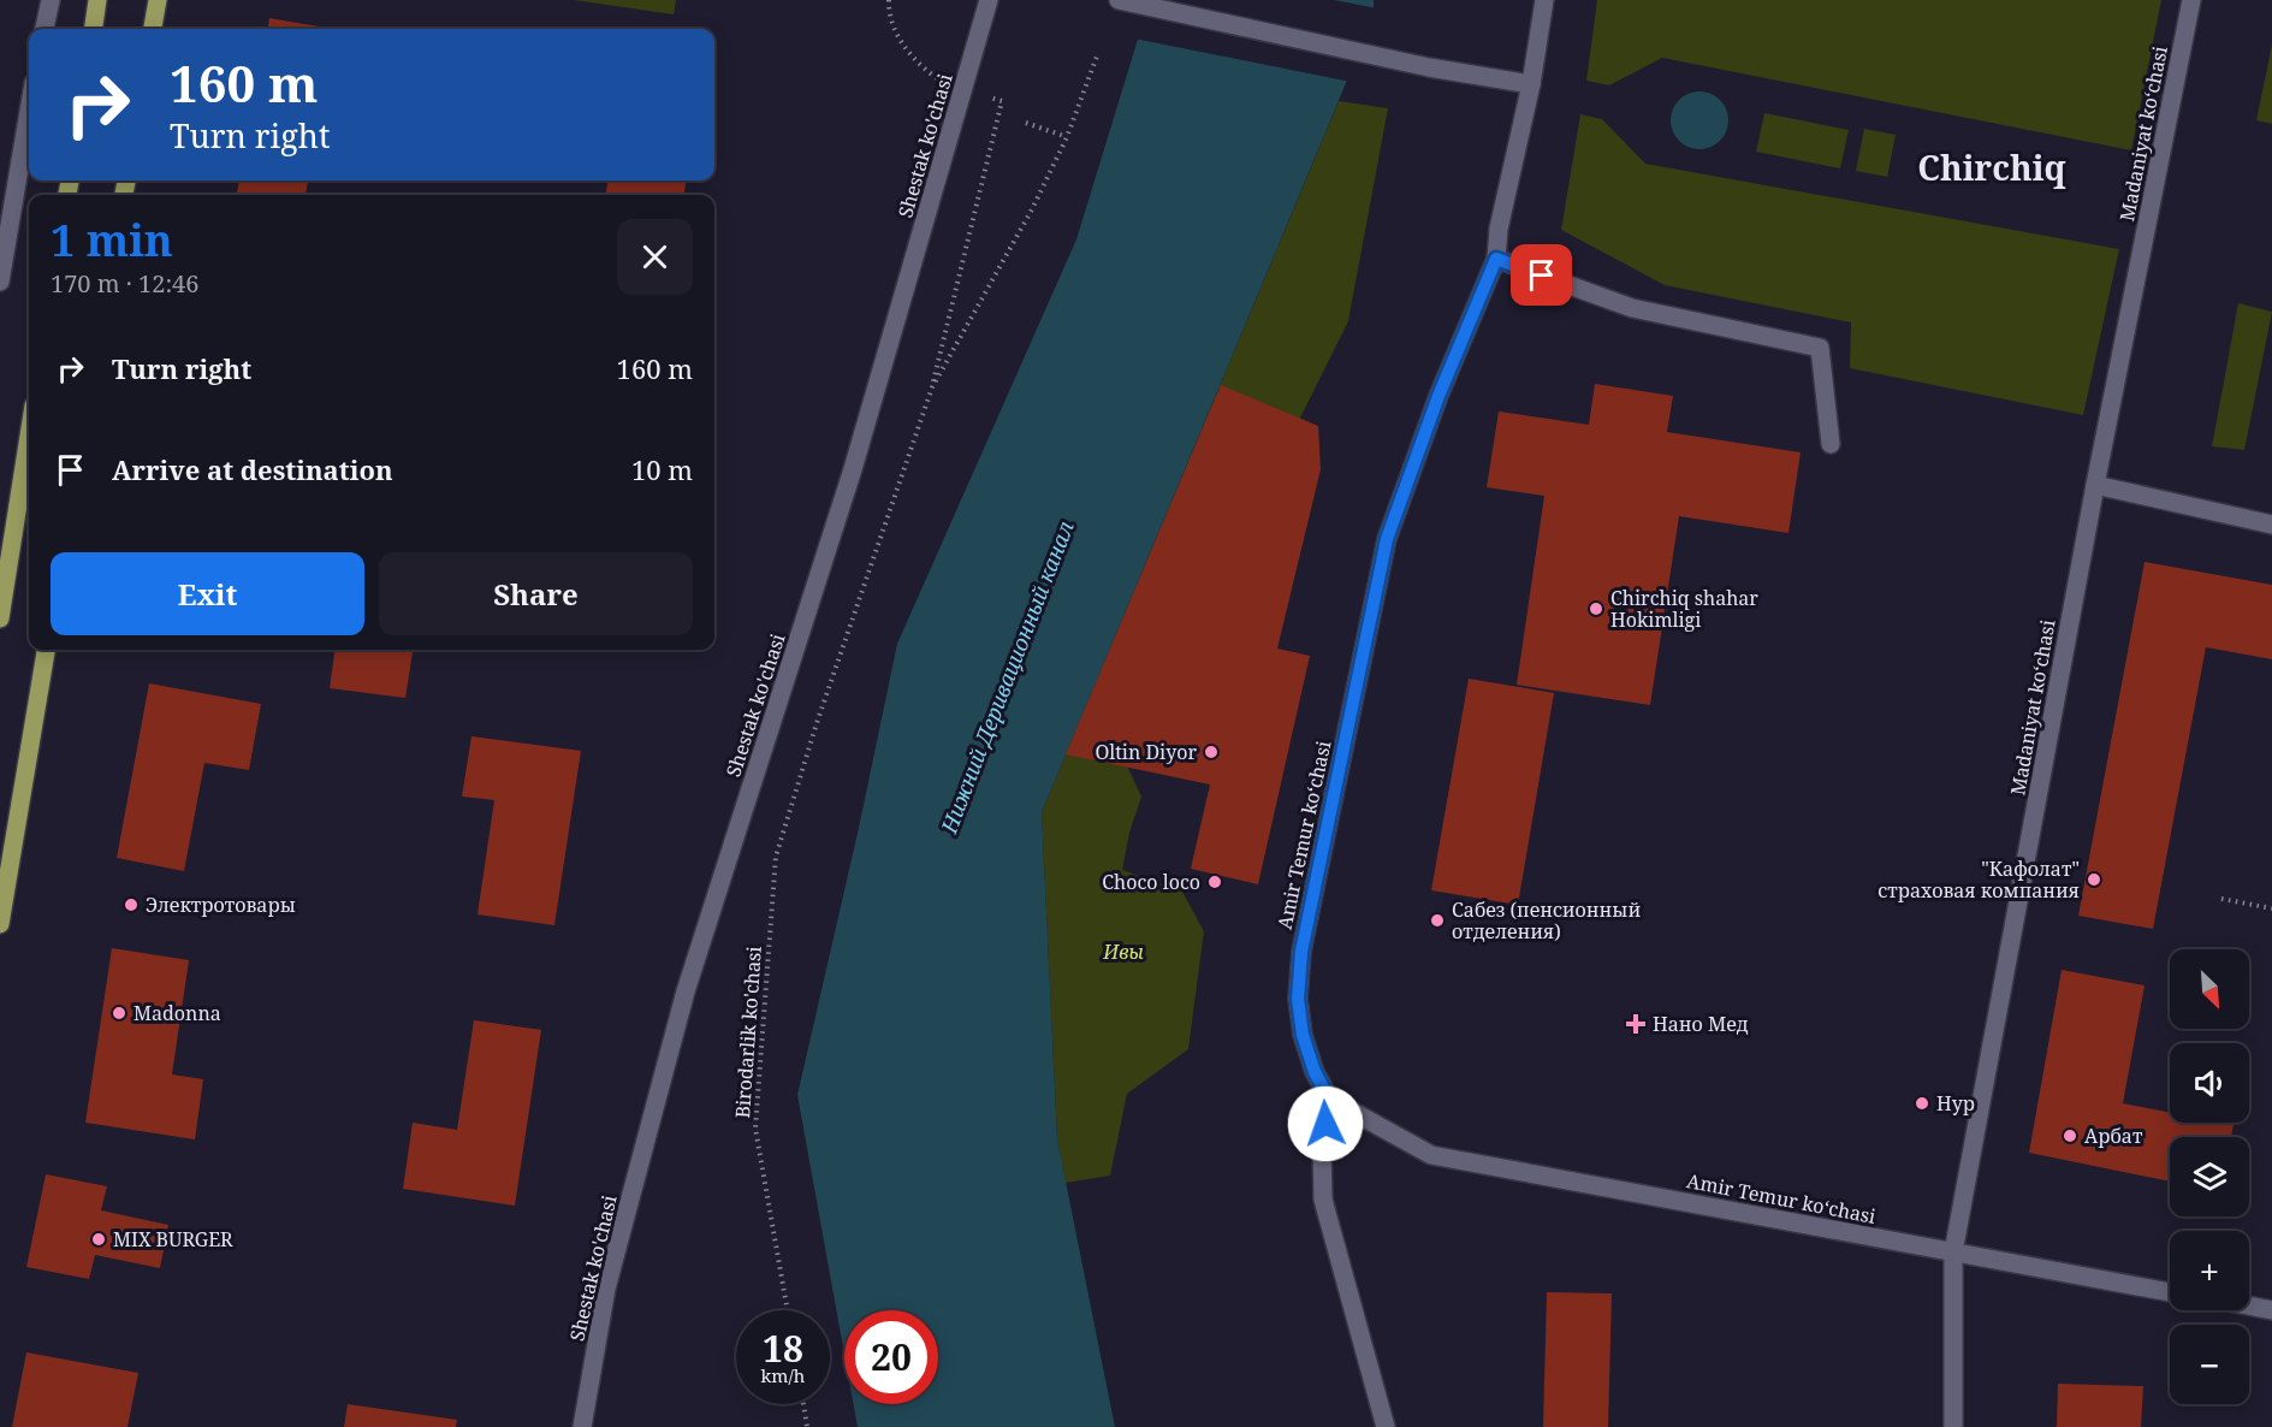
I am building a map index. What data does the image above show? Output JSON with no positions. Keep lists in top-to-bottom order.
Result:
{
  "streets": {
    "street": ["Madaniyat ko‘chasi", "Shestak ko'chasi", "Amir Temur ko‘chasi"],
    "path": ["Birodarlik ko'chasi"]
  },
  "crossings": [
    ["Madaniyat ko‘chasi", "Amir Temur ko‘chasi"]
  ],
  "districts": ["Chirchiq"],
  "water": ["Нижний Деривационный канал"],
  "parks": ["Ивы"],
  "places": {
    "other": [
      "Chirchiq shahar Hokimligi",
      "Oltin Diyor",
      "\"Кафолат\" страховая компания",
      "Choco loco",
      "Электротовары",
      "Сабез (пенсионный отделения)",
      "Madonna",
      "Нур",
      "Арбат",
      "MIX BURGER"
    ],
    "health": ["Нано Мед"]
  },
  "north": "bottom right",
  "page": {
    "turn": ["160 m", "Turn right"],
    "heading": ["1 min", "170 m · 12:46"],
    "list": [
      {
        "name": "Turn right",
        "value": "160 m"
      },
      {
        "name": "Arrive at destination",
        "value": "10 m"
      }
    ],
    "buttons": ["Exit", "Share"],
    "map_buttons": ["+", "−"],
    "speed": "18 km/h",
    "limit": "20"
  }
}
